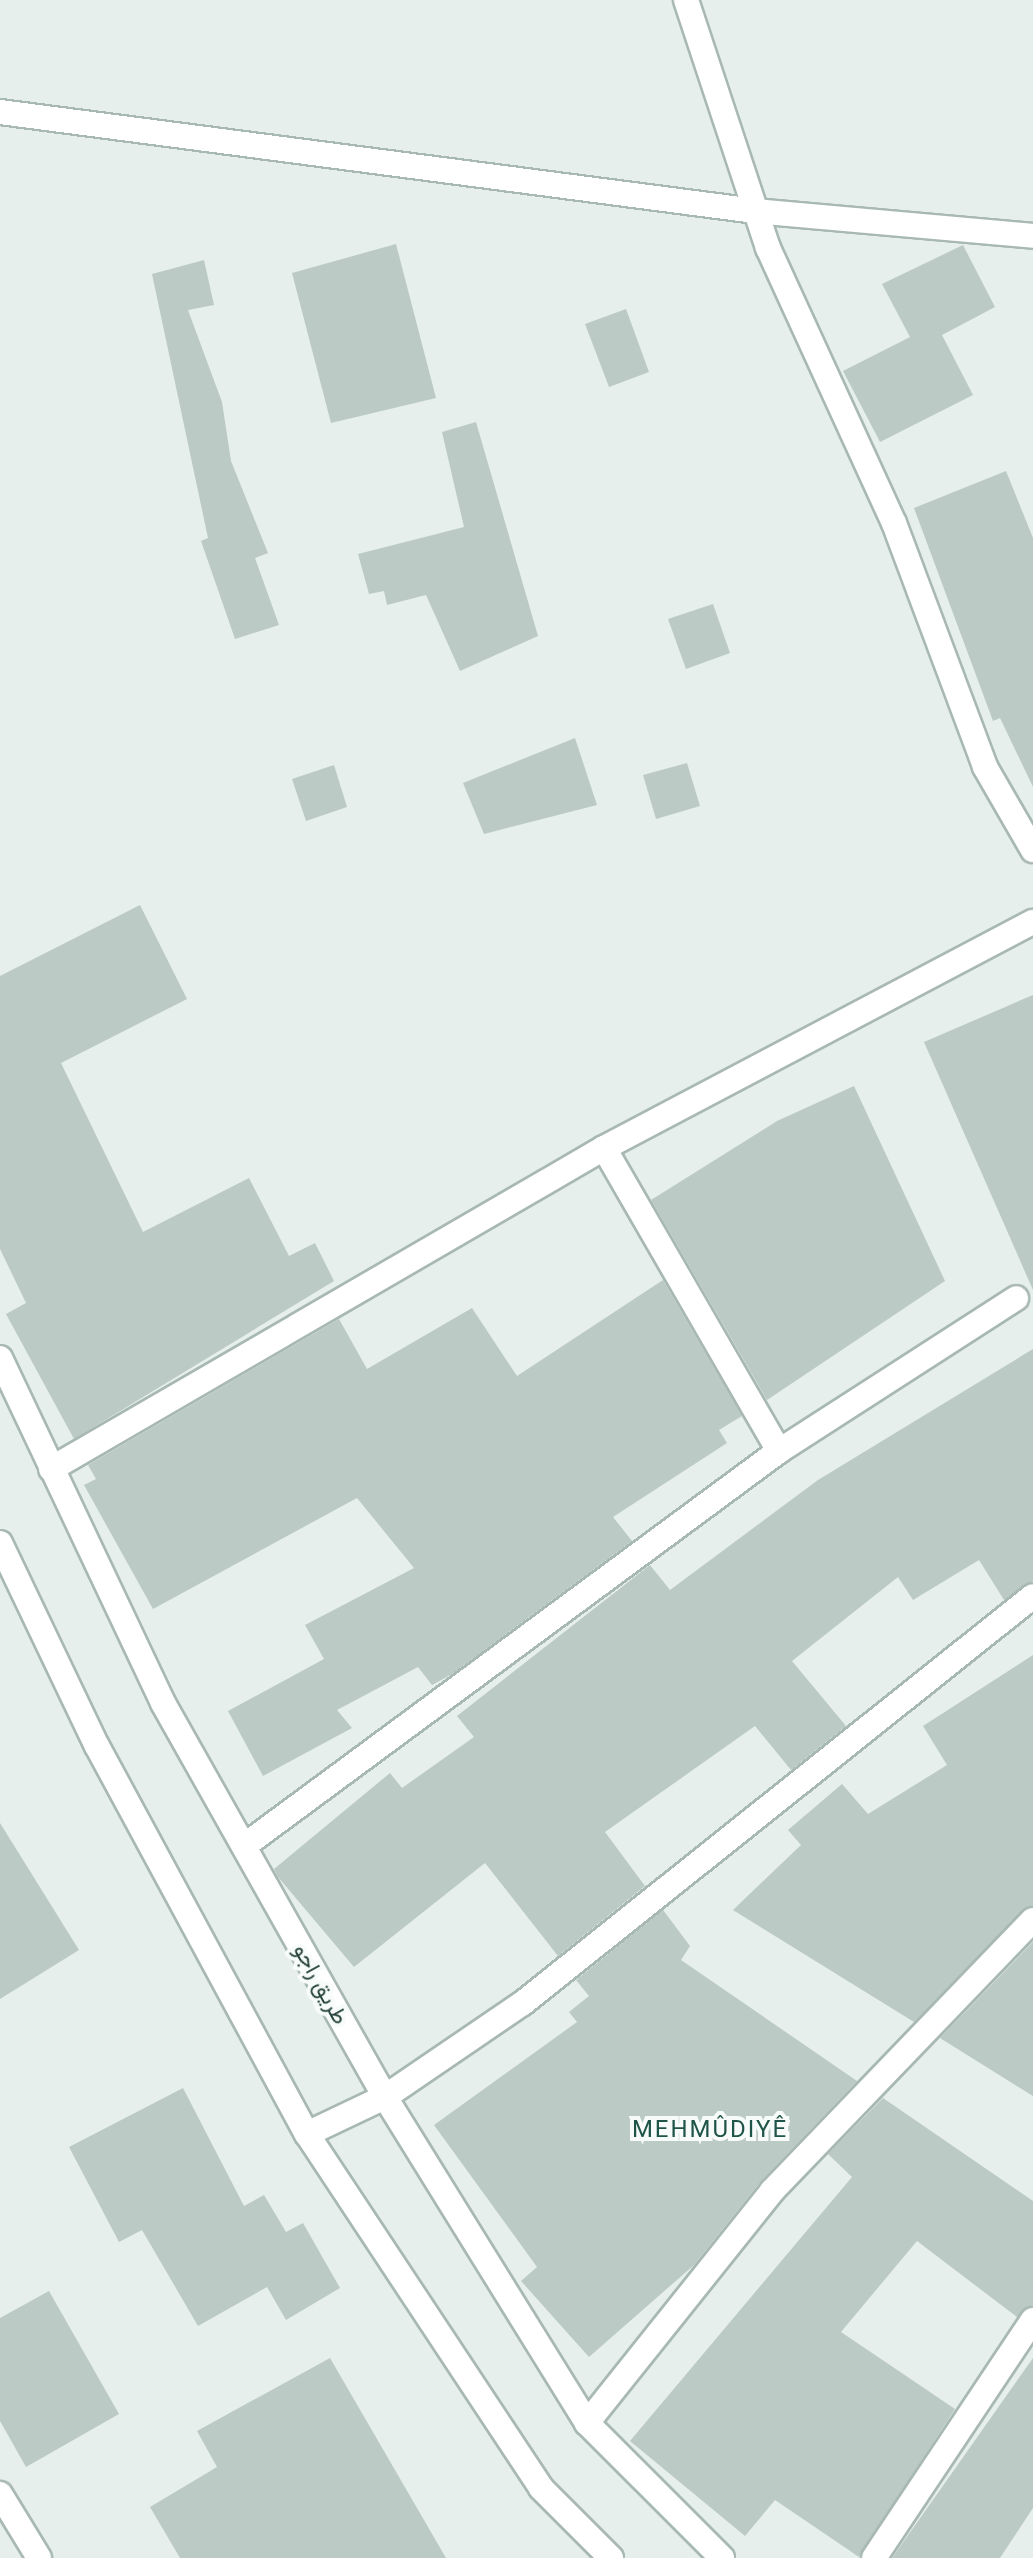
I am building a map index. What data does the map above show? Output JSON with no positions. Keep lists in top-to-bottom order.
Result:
{
  "streets": {
    "street": ["طريق راجو"]
  },
  "districts": ["MEHMÛDIYÊ"]
}
